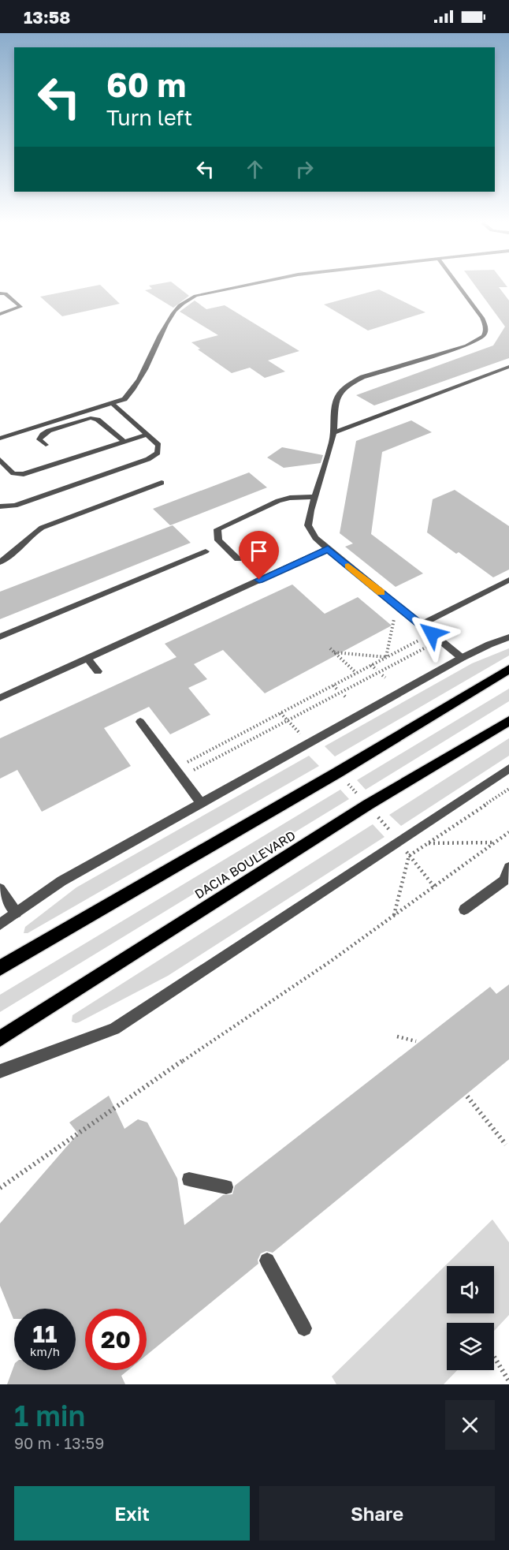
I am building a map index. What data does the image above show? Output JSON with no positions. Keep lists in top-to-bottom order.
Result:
{
  "streets": {
    "main road": ["DACIA BOULEVARD"]
  },
  "page": {
    "status": "13:58",
    "turn": ["60 m", "Turn left"],
    "speed": "11 km/h",
    "limit": "20",
    "heading": ["1 min", "90 m · 13:59"],
    "buttons": ["Exit", "Share"]
  }
}
